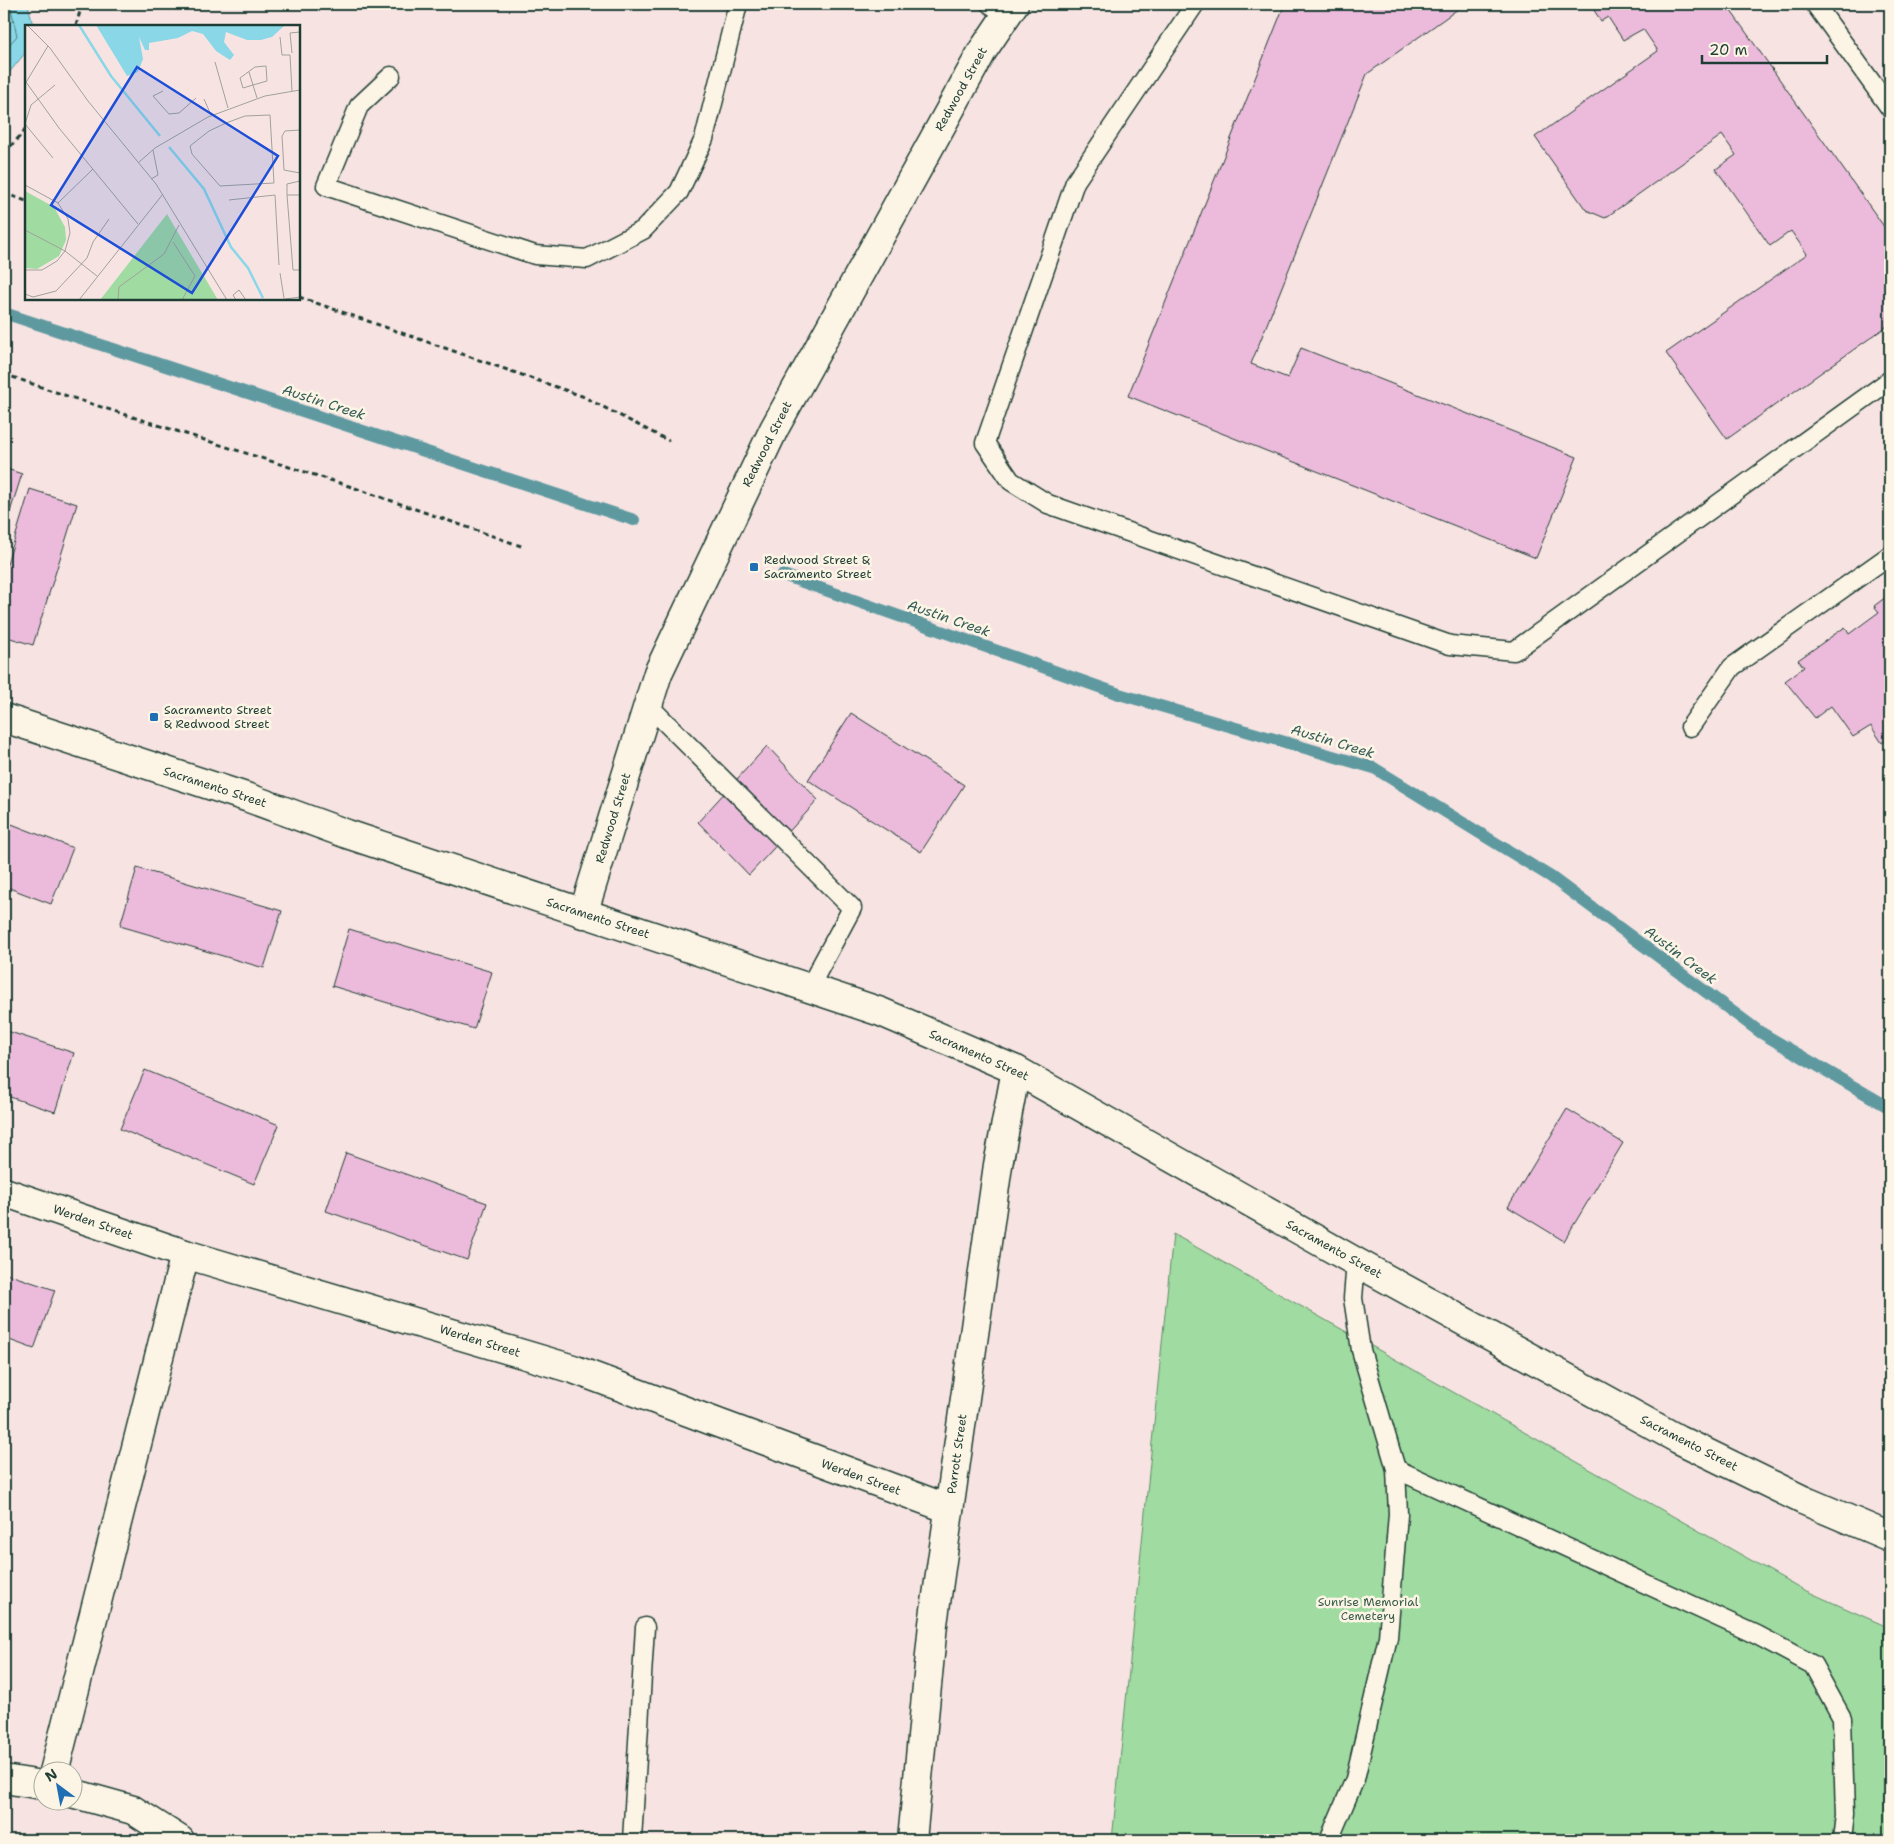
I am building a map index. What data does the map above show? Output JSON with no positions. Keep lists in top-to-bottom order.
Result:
{
  "streets": {
    "main road": [
      "Redwood Street",
      "Sacramento Street",
      "Werden Street",
      "Parrott Street"
    ]
  },
  "crossings": [
    ["Redwood Street", "Sacramento Street"],
    ["Sacramento Street", "Parrott Street"],
    ["Werden Street", "Parrott Street"]
  ],
  "water": ["Austin Creek"],
  "parks": ["Sunrise Memorial Cemetery"],
  "places": {
    "transit": ["Redwood Street & Sacramento Street", "Sacramento Street & Redwood Street"]
  },
  "scale_bar": "20 m",
  "north": "top left"
}
